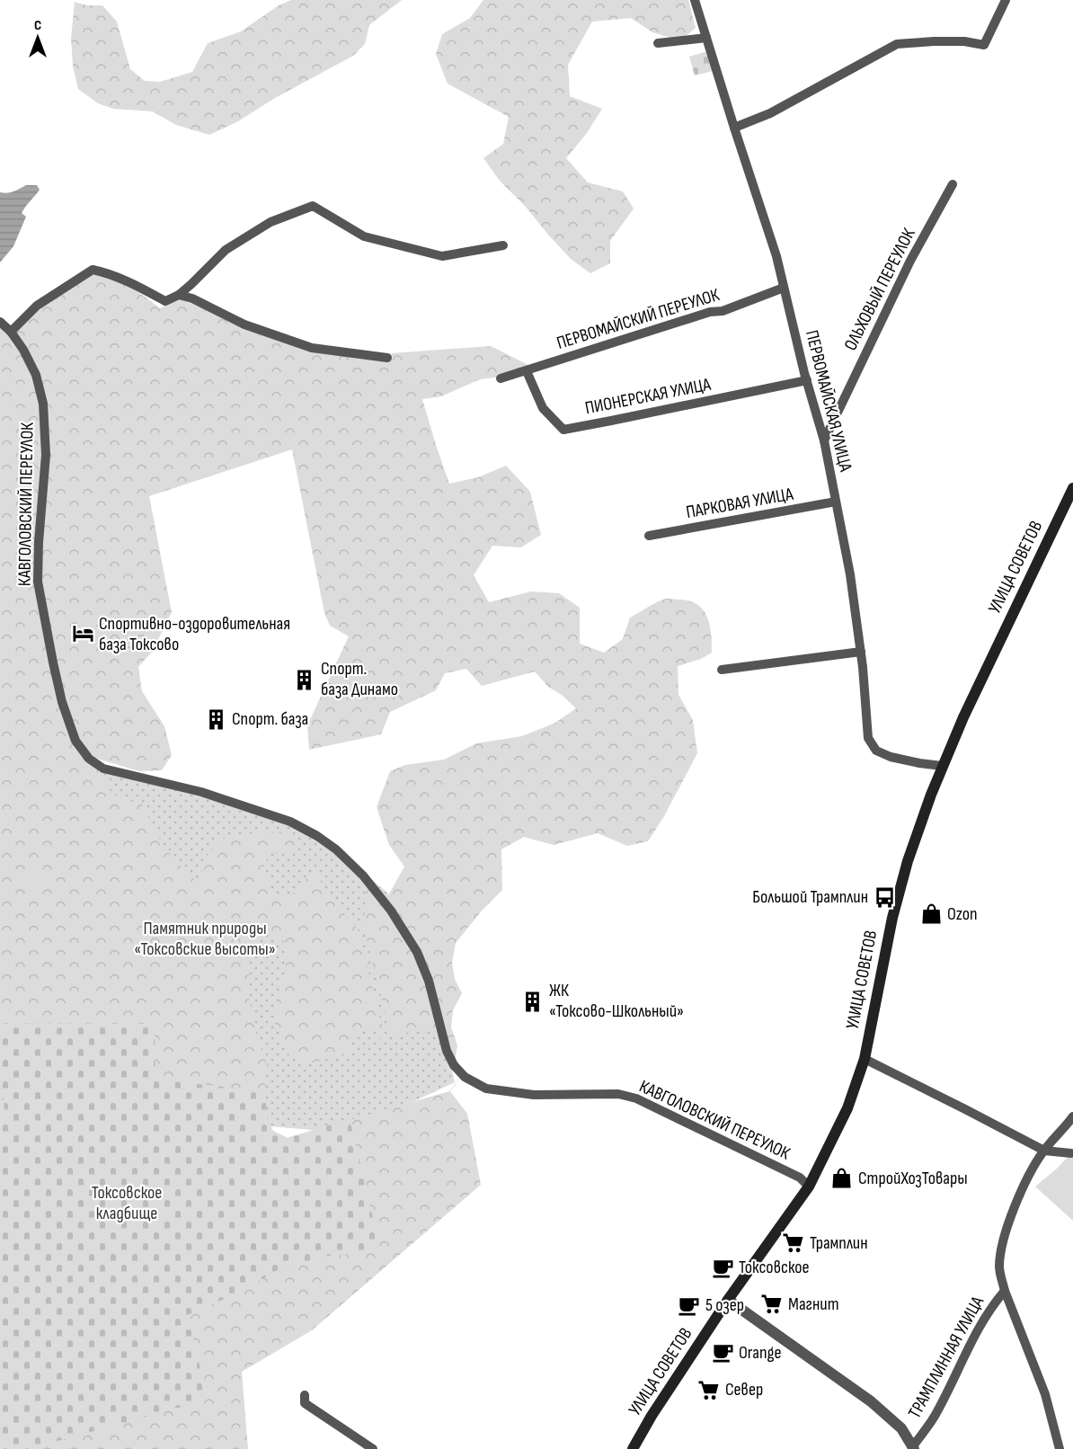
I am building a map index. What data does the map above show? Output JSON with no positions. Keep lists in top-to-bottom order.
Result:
{
  "streets": {
    "main road": ["УЛИЦА СОВЕТОВ"],
    "street": [
      "ОЛЬХОВЫЙ ПЕРЕУЛОК",
      "ПЕРВОМАЙСКИЙ ПЕРЕУЛОК",
      "ПИОНЕРСКАЯ УЛИЦА",
      "ПЕРВОМАЙСКАЯ УЛИЦА",
      "ПАРКОВАЯ УЛИЦА",
      "КАВГОЛОВСКИЙ ПЕРЕУЛОК",
      "ТРАМПЛИННАЯ УЛИЦА"
    ]
  },
  "crossings": [
    ["ОЛЬХОВЫЙ ПЕРЕУЛОК", "ПЕРВОМАЙСКАЯ УЛИЦА"],
    ["ПЕРВОМАЙСКИЙ ПЕРЕУЛОК", "ПИОНЕРСКАЯ УЛИЦА"],
    ["ПЕРВОМАЙСКИЙ ПЕРЕУЛОК", "ПЕРВОМАЙСКАЯ УЛИЦА"],
    ["ПИОНЕРСКАЯ УЛИЦА", "ПЕРВОМАЙСКАЯ УЛИЦА"],
    ["ПЕРВОМАЙСКАЯ УЛИЦА", "ПАРКОВАЯ УЛИЦА"],
    ["ПЕРВОМАЙСКАЯ УЛИЦА", "УЛИЦА СОВЕТОВ"],
    ["КАВГОЛОВСКИЙ ПЕРЕУЛОК", "УЛИЦА СОВЕТОВ"]
  ],
  "parks": ["Памятник природы «Токсовские высоты»", "Токсовское кладбище"],
  "places": {
    "hotel": ["Спортивно-оздоровительная база Токсово"],
    "building": ["Спорт. база Динамо", "Спорт. база", "ЖК «Токсово-Школьный»"],
    "bus stop": ["Большой Трамплин"],
    "shop": ["Ozon", "СтройХозТовары"],
    "supermarket": ["Трамплин", "Магнит", "Север"],
    "cafe": ["Токсовское", "5 озер", "Orange"]
  },
  "north": "top"
}
